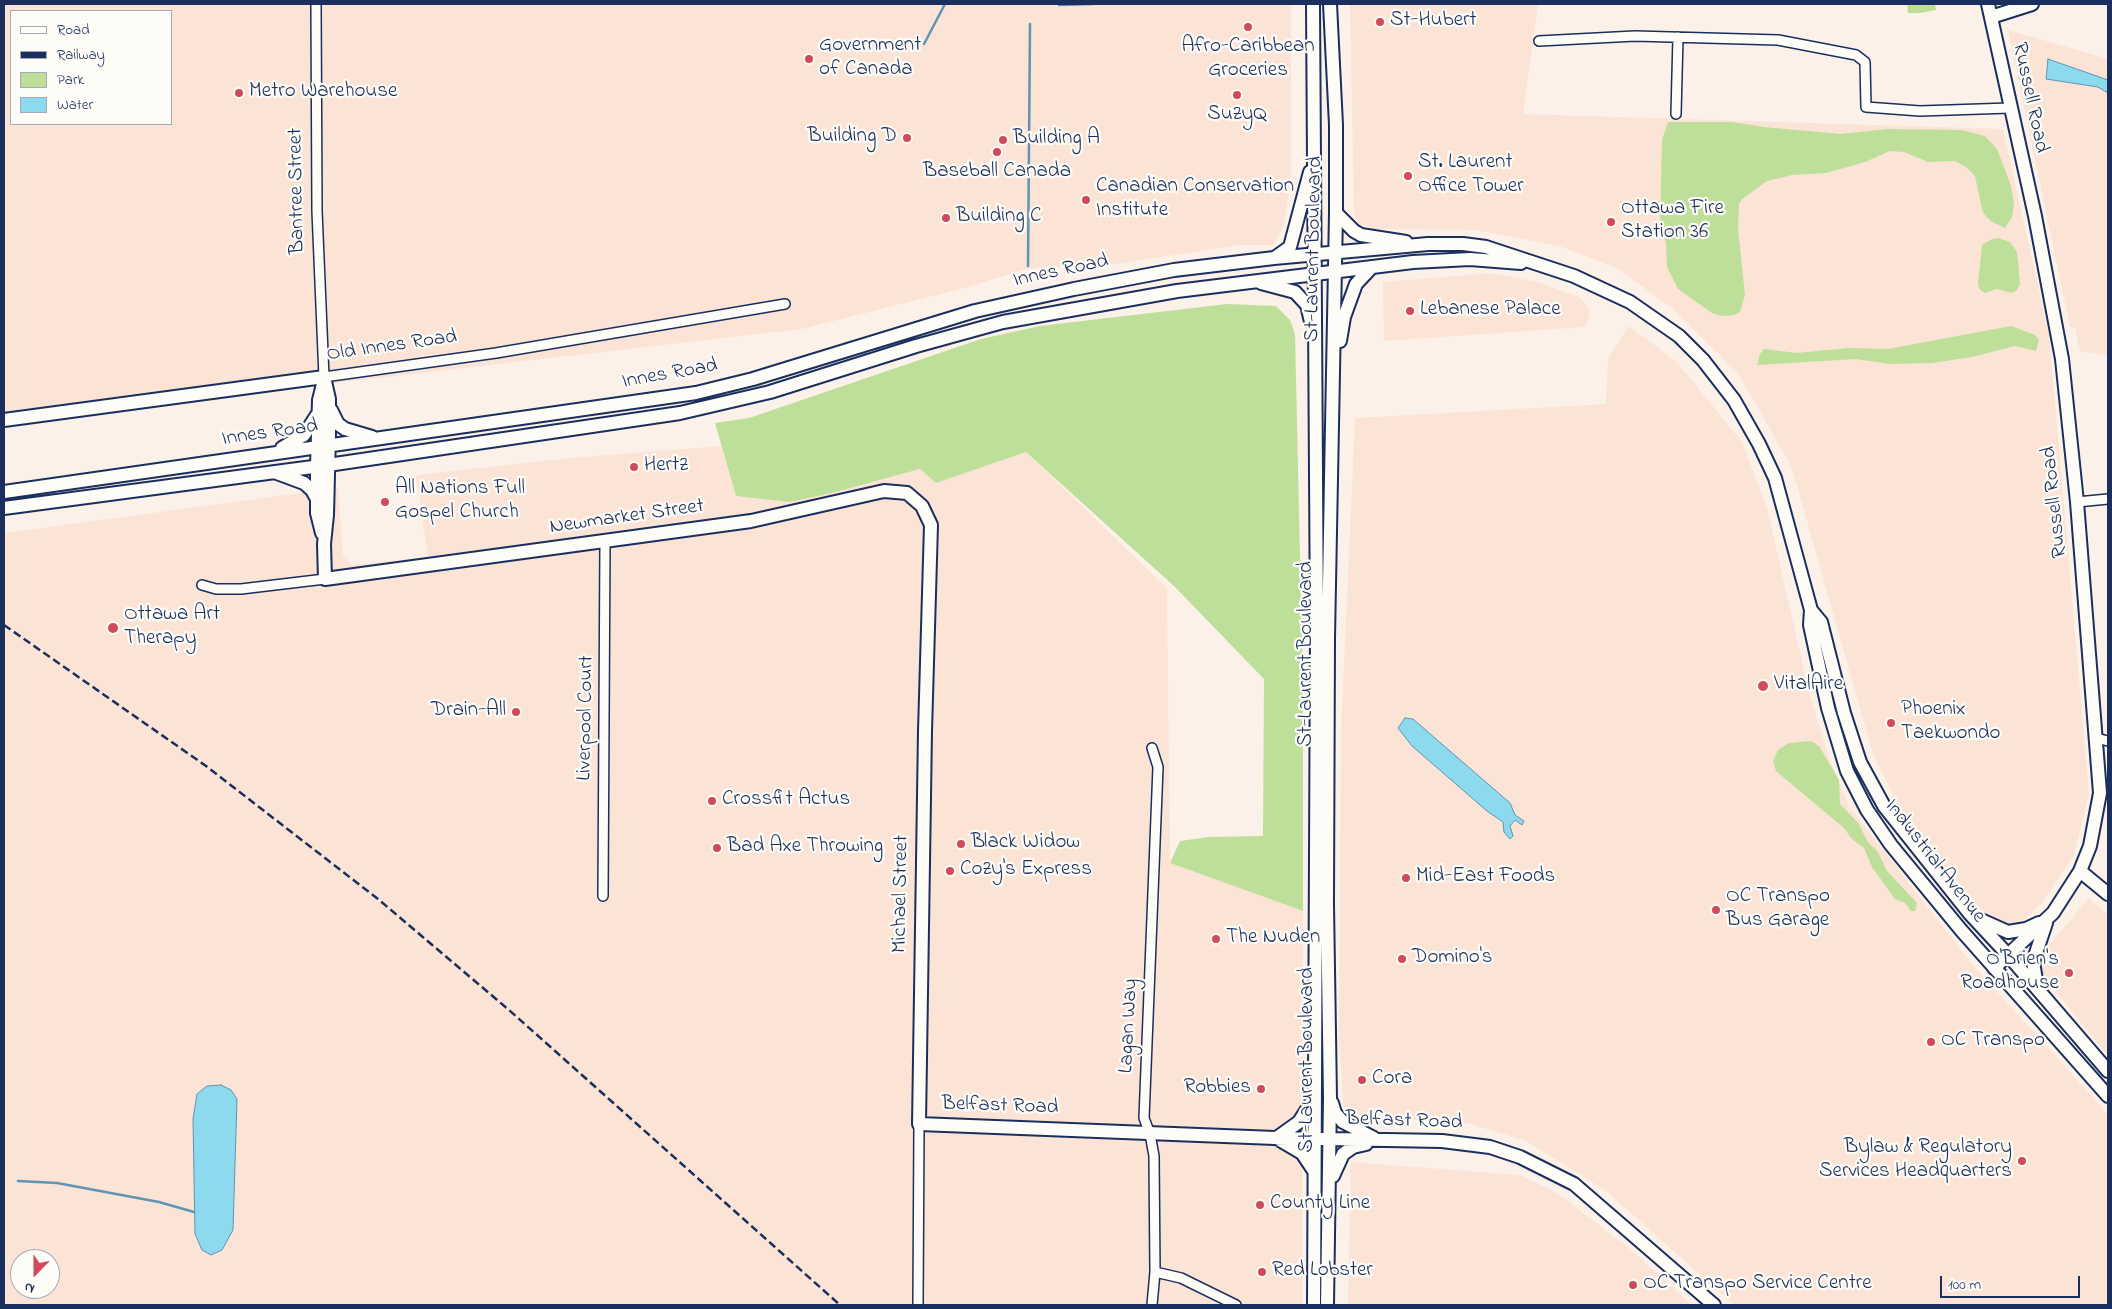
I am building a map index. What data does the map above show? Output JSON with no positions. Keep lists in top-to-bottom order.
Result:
{
  "streets": {
    "main road": [
      "Russell Road",
      "Bantree Street",
      "St-Laurent Boulevard",
      "Innes Road",
      "Old Innes Road",
      "Newmarket Street",
      "Industrial Avenue",
      "Michael Street",
      "Belfast Road"
    ],
    "street": ["Liverpool Court", "Lagan Way"]
  },
  "crossings": [
    ["Russell Road", "Industrial Avenue"],
    ["Bantree Street", "Innes Road"],
    ["Bantree Street", "Old Innes Road"],
    ["Bantree Street", "Newmarket Street"],
    ["St-Laurent Boulevard", "Innes Road"],
    ["St-Laurent Boulevard", "Industrial Avenue"],
    ["St-Laurent Boulevard", "Belfast Road"],
    ["Innes Road", "Industrial Avenue"],
    ["Newmarket Street", "Liverpool Court"],
    ["Newmarket Street", "Michael Street"],
    ["Michael Street", "Belfast Road"],
    ["Lagan Way", "Belfast Road"]
  ],
  "places": [
    "St-Hubert",
    "Afro-Caribbean Groceries",
    "Government of Canada",
    "Metro Warehouse",
    "SuzyQ",
    "Building D",
    "Building A",
    "Baseball Canada",
    "St. Laurent Office Tower",
    "Canadian Conservation Institute",
    "Building C",
    "Ottawa Fire Station 36",
    "Lebanese Palace",
    "Hertz",
    "All Nations Full Gospel Church",
    "Ottawa Art Therapy",
    "VitalAire",
    "Drain-All",
    "Phoenix Taekwondo",
    "Crossfit Actus",
    "Black Widow",
    "Bad Axe Throwing",
    "Cozy's Express",
    "Mid-East Foods",
    "OC Transpo Bus Garage",
    "The Nuden",
    "Domino's",
    "O'Brien's Roadhouse",
    "OC Transpo",
    "Cora",
    "Robbies",
    "Bylaw & Regulatory Services Headquarters",
    "County Line",
    "Red Lobster",
    "OC Transpo Service Centre"
  ],
  "legend": [
    "Road",
    "Railway",
    "Park",
    "Water"
  ],
  "scale_bar": "100 m",
  "north": "bottom"
}
